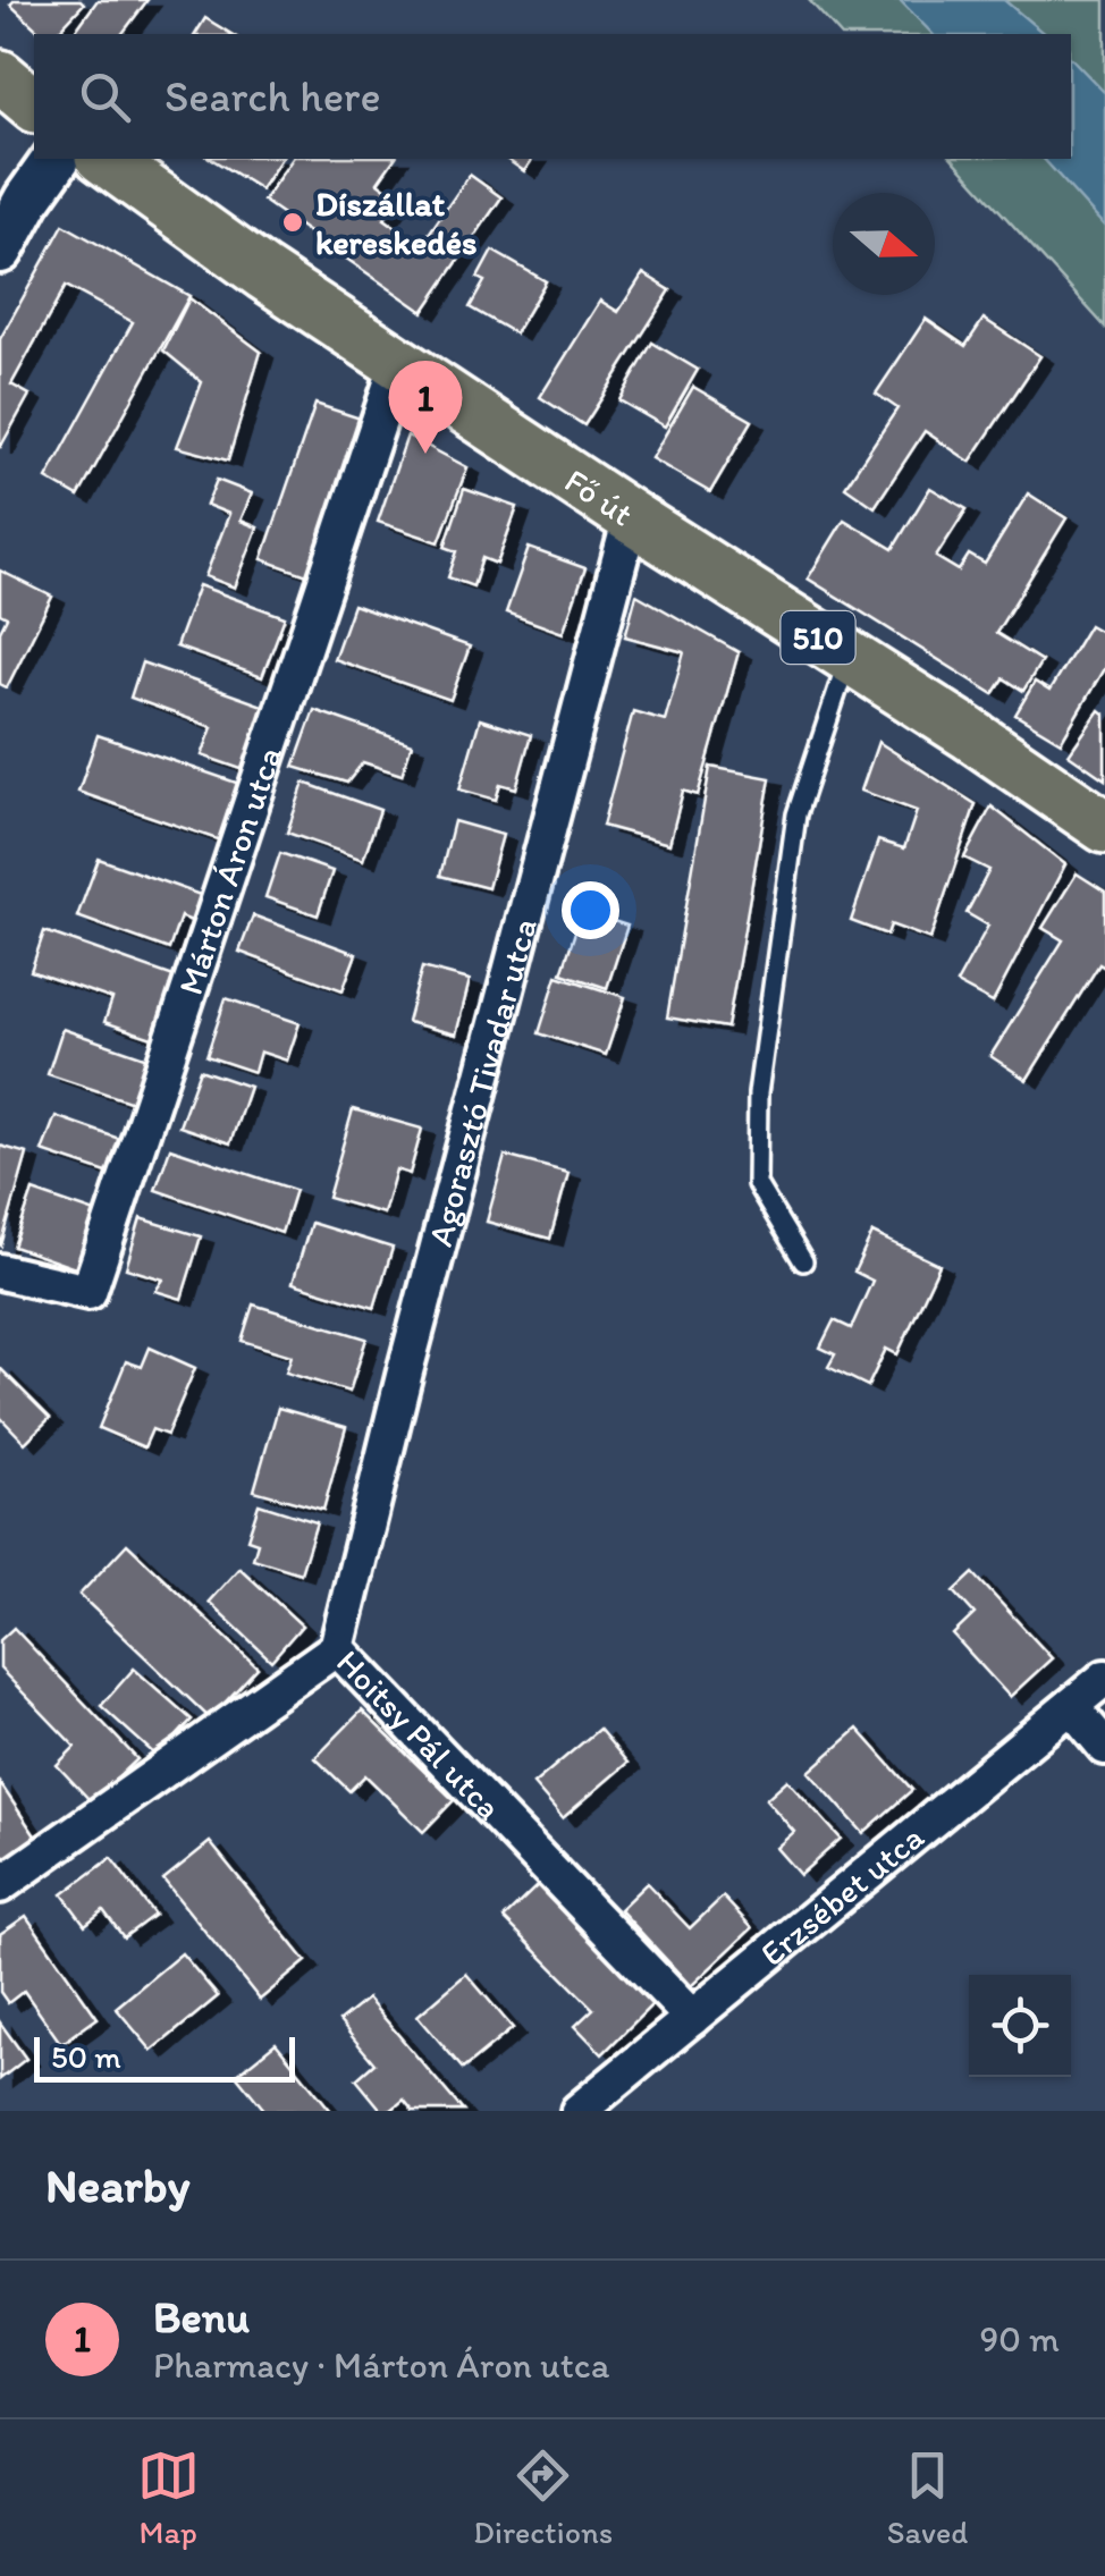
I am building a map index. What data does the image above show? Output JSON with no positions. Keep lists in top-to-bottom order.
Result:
{
  "streets": {
    "main road": ["Fő út", "510"],
    "street": [
      "Márton Áron utca",
      "Agorasztó Tivadar utca",
      "Hoitsy Pál utca",
      "Erzsébet utca"
    ]
  },
  "crossings": [
    ["Fő út", "Márton Áron utca"],
    ["Fő út", "Agorasztó Tivadar utca"],
    ["Agorasztó Tivadar utca", "Hoitsy Pál utca"],
    ["Hoitsy Pál utca", "Erzsébet utca"]
  ],
  "places": ["Díszállat kereskedés"],
  "scale_bar": "50 m",
  "north": "right",
  "page": {
    "search": "Search here",
    "pins": "1",
    "scale": "50 m",
    "heading": "Nearby",
    "list": [
      {
        "mark": "1",
        "name": "Benu",
        "note": "Pharmacy · Márton Áron utca",
        "value": "90 m"
      }
    ],
    "nav": ["Map", "Directions", "Saved"]
  }
}
